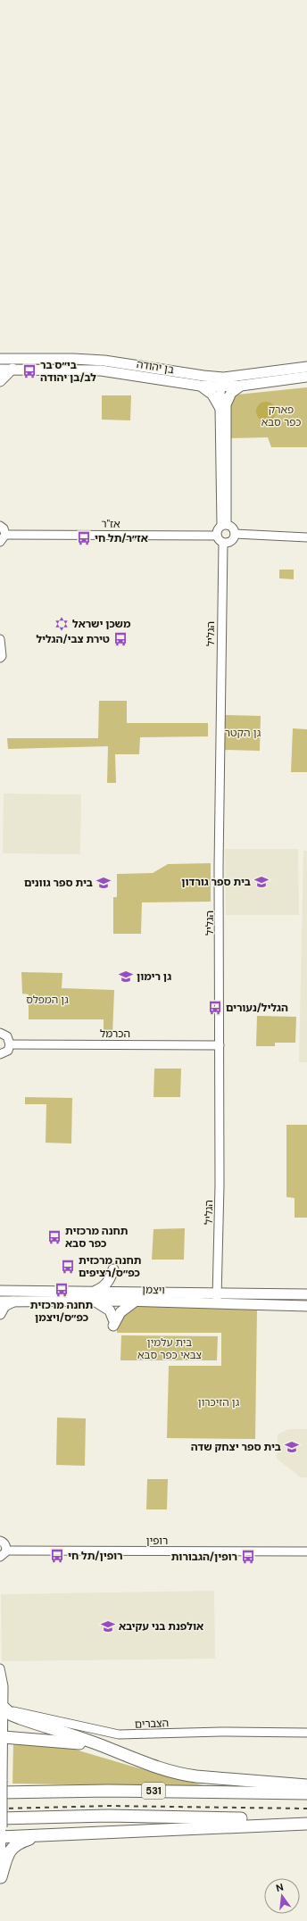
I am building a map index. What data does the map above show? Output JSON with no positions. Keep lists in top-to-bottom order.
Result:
{
  "streets": {
    "highway": ["531"],
    "main road": ["בן יהודה", "ויצמן"],
    "street": [
      "אז\"ר",
      "הגליל",
      "הכרמל",
      "רופין",
      "הצברים"
    ]
  },
  "crossings": [
    ["אז\"ר", "הגליל"],
    ["הגליל", "הכרמל"],
    ["הגליל", "ויצמן"]
  ],
  "parks": [
    "פארק כפר סבא",
    "גן הקטר",
    "גן המפלס",
    "בית עלמין צבאי כפר סבא",
    "גן הזיכרון"
  ],
  "places": {
    "bus stop": [
      "בי״ס בר לב/בן יהודה",
      "אז״ר/תל חי",
      "טירת צבי/הגליל",
      "הגליל/נעורים",
      "תחנה מרכזית כפר סבא",
      "תחנה מרכזית כפ״ס/רציפים",
      "תחנה מרכזית כפ״ס/ויצמן",
      "רופין/תל חי",
      "רופין/הגבורות"
    ],
    "synagogue": ["משכן ישראל"],
    "school or university": [
      "בית ספר גורדון",
      "בית ספר גוונים",
      "גן רימון",
      "בית ספר יצחק שדה",
      "אולפנת בני עקיבא"
    ]
  },
  "north": "top"
}
